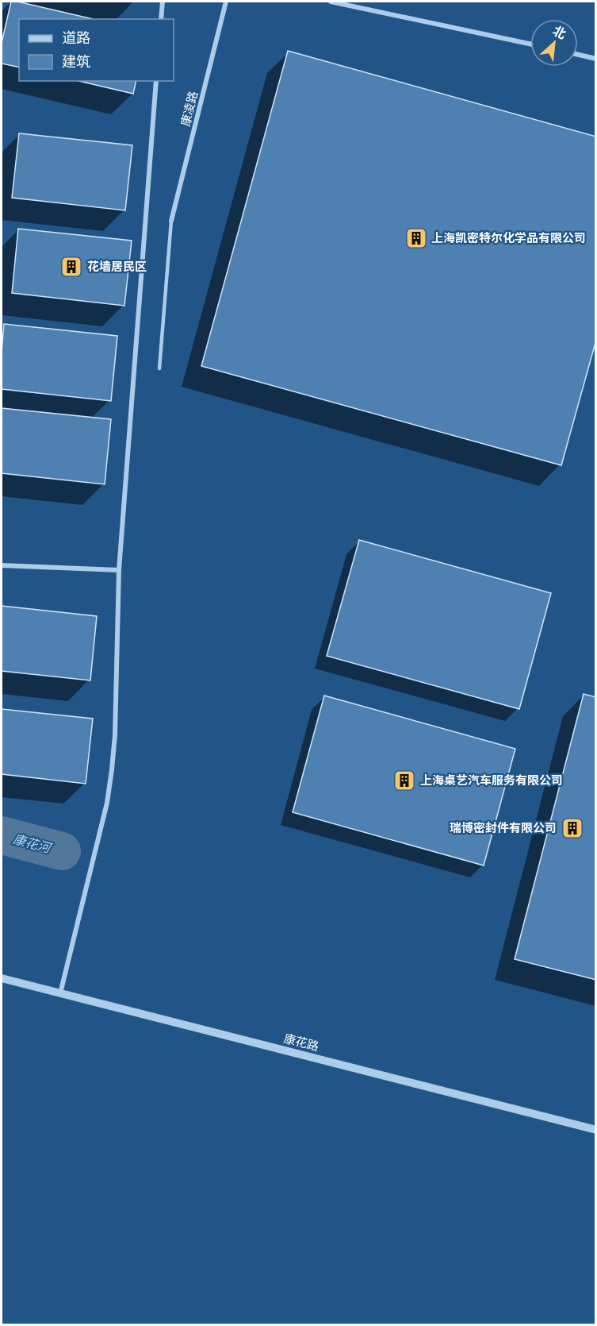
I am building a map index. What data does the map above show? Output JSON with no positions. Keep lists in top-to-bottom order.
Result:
{
  "streets": {
    "street": ["康凌路", "康花路"]
  },
  "water": ["康花河"],
  "places": {
    "building": [
      "上海凯密特尔化学品有限公司",
      "花墙居民区",
      "上海桌艺汽车服务有限公司",
      "瑞博密封件有限公司"
    ]
  },
  "legend": ["道路", "建筑"],
  "north": "top right"
}
